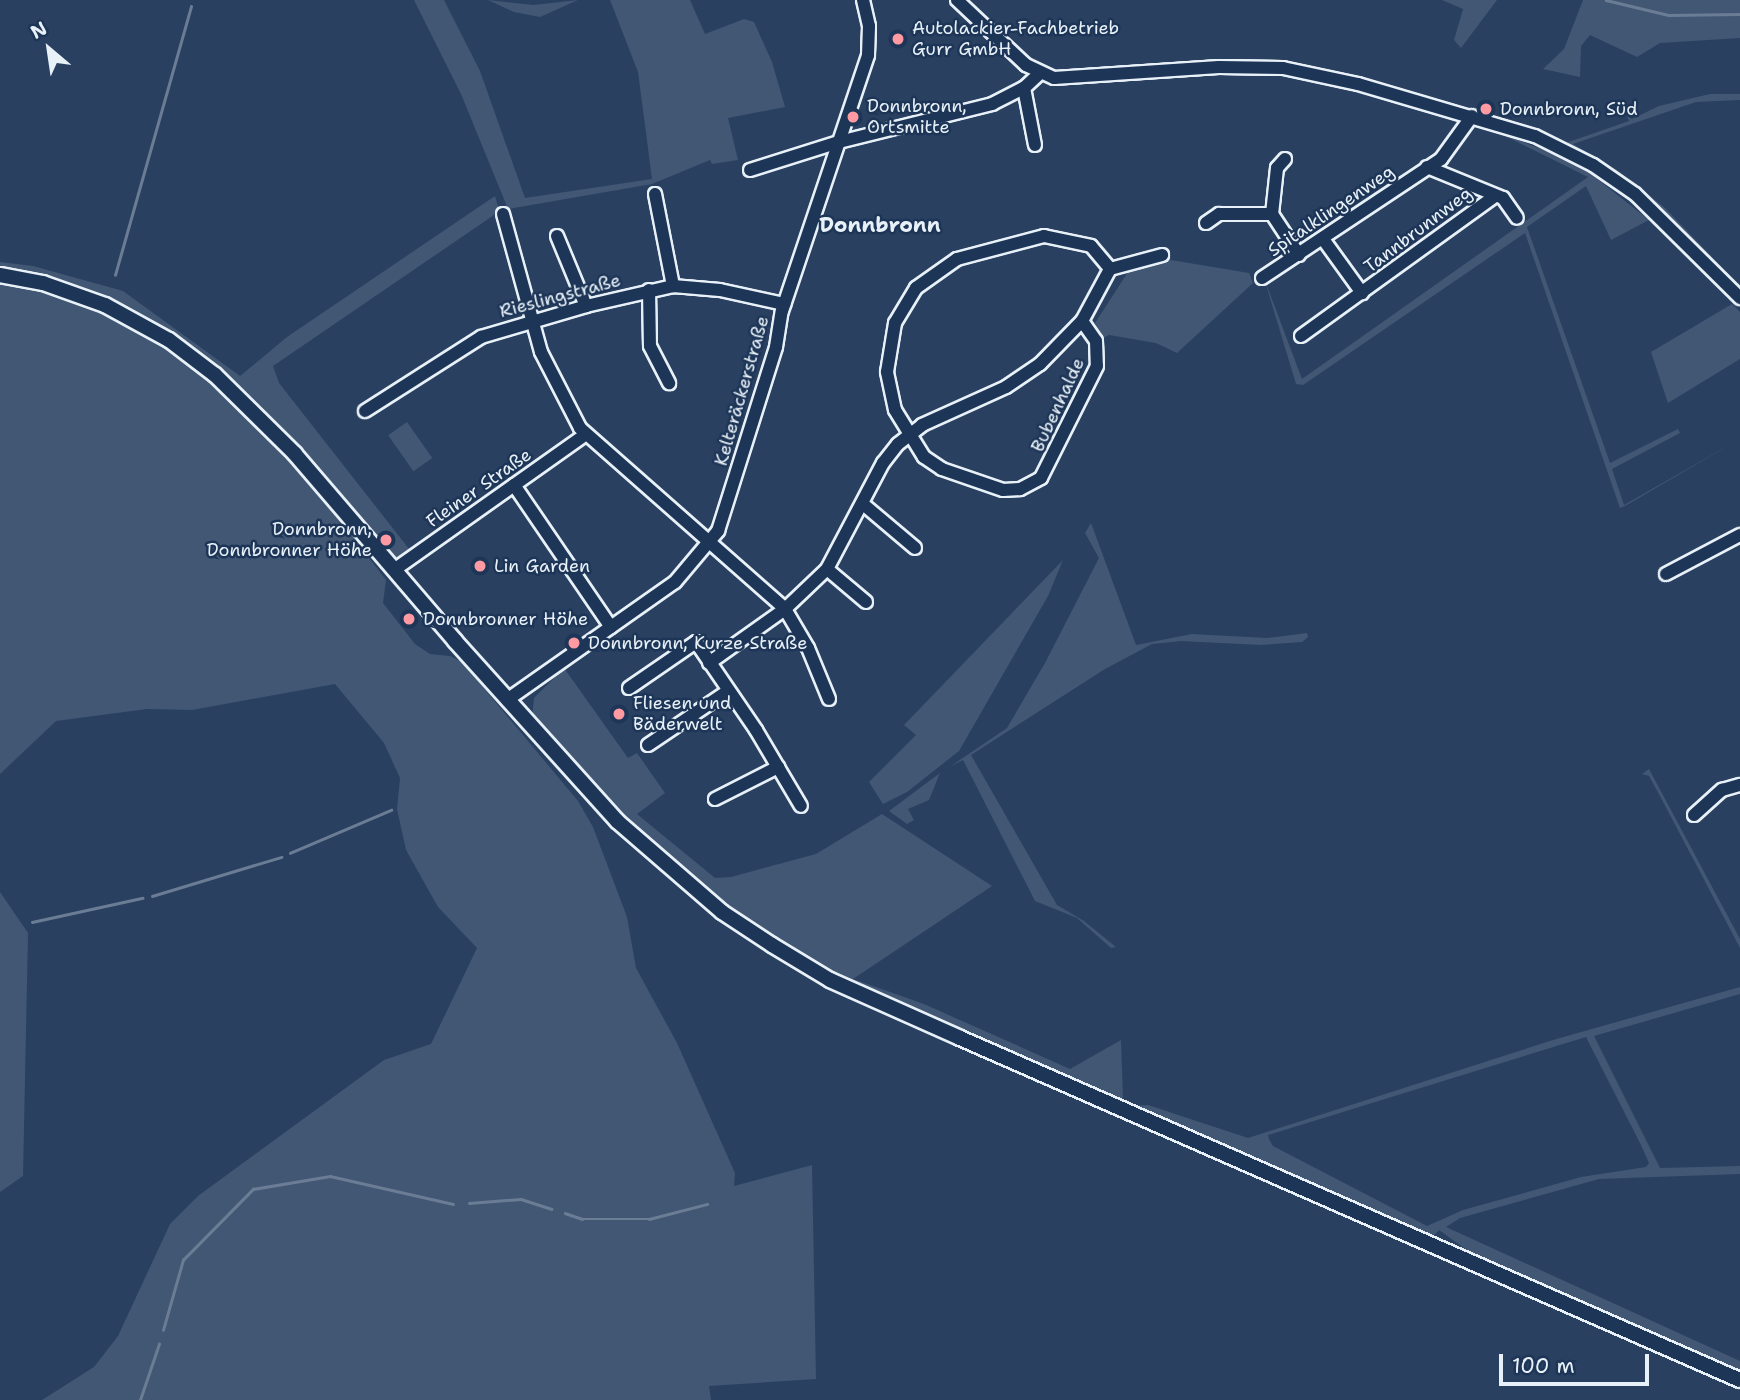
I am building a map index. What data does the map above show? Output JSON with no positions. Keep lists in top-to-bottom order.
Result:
{
  "streets": {
    "street": [
      "Spitalklingenweg",
      "Tannbrunnweg",
      "Rieslingstraße",
      "Kelteräckerstraße",
      "Bubenhalde",
      "Fleiner Straße"
    ]
  },
  "crossings": [
    ["Spitalklingenweg", "Tannbrunnweg"],
    ["Rieslingstraße", "Kelteräckerstraße"]
  ],
  "districts": ["Donnbronn"],
  "places": [
    "Autolackier-Fachbetrieb Gurr GmbH",
    "Donnbronn, Süd",
    "Donnbronn, Ortsmitte",
    "Donnbronn, Donnbronner Höhe",
    "Lin Garden",
    "Donnbronner Höhe",
    "Donnbronn, Kurze Straße",
    "Fliesen und Bäderwelt"
  ],
  "scale_bar": "100 m",
  "north": "top left"
}
